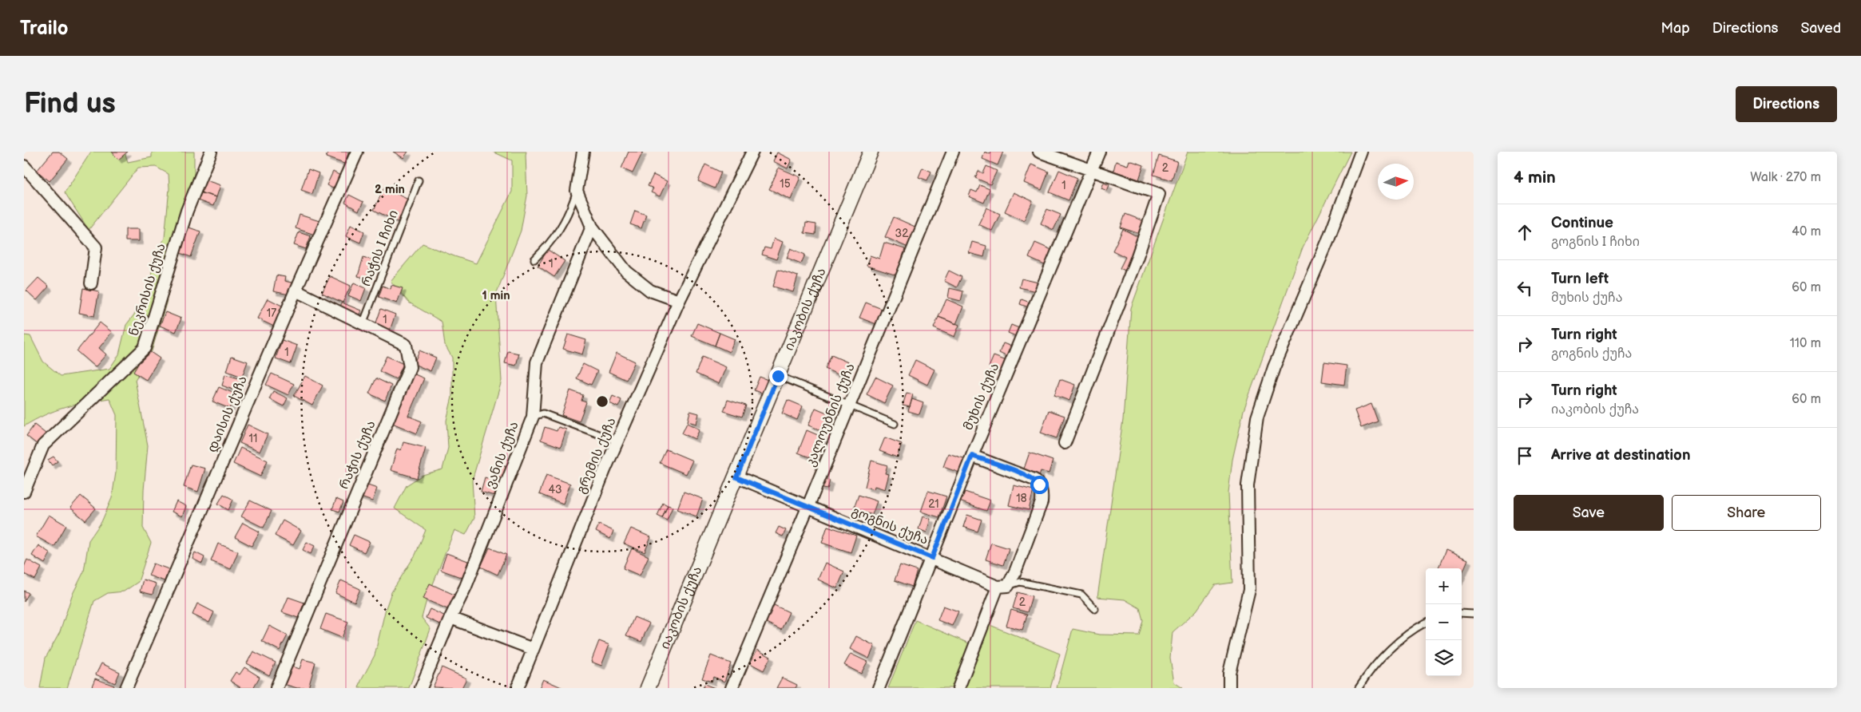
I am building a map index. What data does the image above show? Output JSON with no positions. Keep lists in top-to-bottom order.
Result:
{
  "streets": {
    "street": [
      "ნეკრისის ქუჩა",
      "იაკობის ქუჩა",
      "მუხის ქუჩა",
      "დაისის ქუჩა",
      "კალოუბნის ქუჩა",
      "რაჭის ქუჩა",
      "ვანის ქუჩა",
      "გრემის ქუჩა",
      "გოგნის ქუჩა"
    ],
    "lane": ["რაჭის I ჩიხი"]
  },
  "crossings": [
    ["რაჭის I ჩიხი", "რაჭის ქუჩა"],
    ["იაკობის ქუჩა", "გოგნის ქუჩა"],
    ["მუხის ქუჩა", "გოგნის ქუჩა"],
    ["დაისის ქუჩა", "რაჭის ქუჩა"],
    ["კალოუბნის ქუჩა", "გოგნის ქუჩა"]
  ],
  "house_numbers": [
    "2",
    "15",
    "1",
    "32",
    "1",
    "17",
    "1",
    "1",
    "11",
    "43",
    "18",
    "21",
    "2"
  ],
  "north": "right",
  "page": {
    "header": "Trailo",
    "nav": ["Map", "Directions", "Saved"],
    "buttons": [
      "Directions",
      ["Save", "Share"]
    ],
    "title": "Find us",
    "heading": ["4 min", "Walk · 270 m"],
    "list": [
      ["Continue", "გოგნის I ჩიხი", "40 m"],
      ["Turn left", "მუხის ქუჩა", "60 m"],
      ["Turn right", "გოგნის ქუჩა", "110 m"],
      ["Turn right", "იაკობის ქუჩა", "60 m"],
      "Arrive at destination"
    ],
    "map_buttons": ["+", "−"]
  },
  "rings": ["2 min", "1 min"]
}
